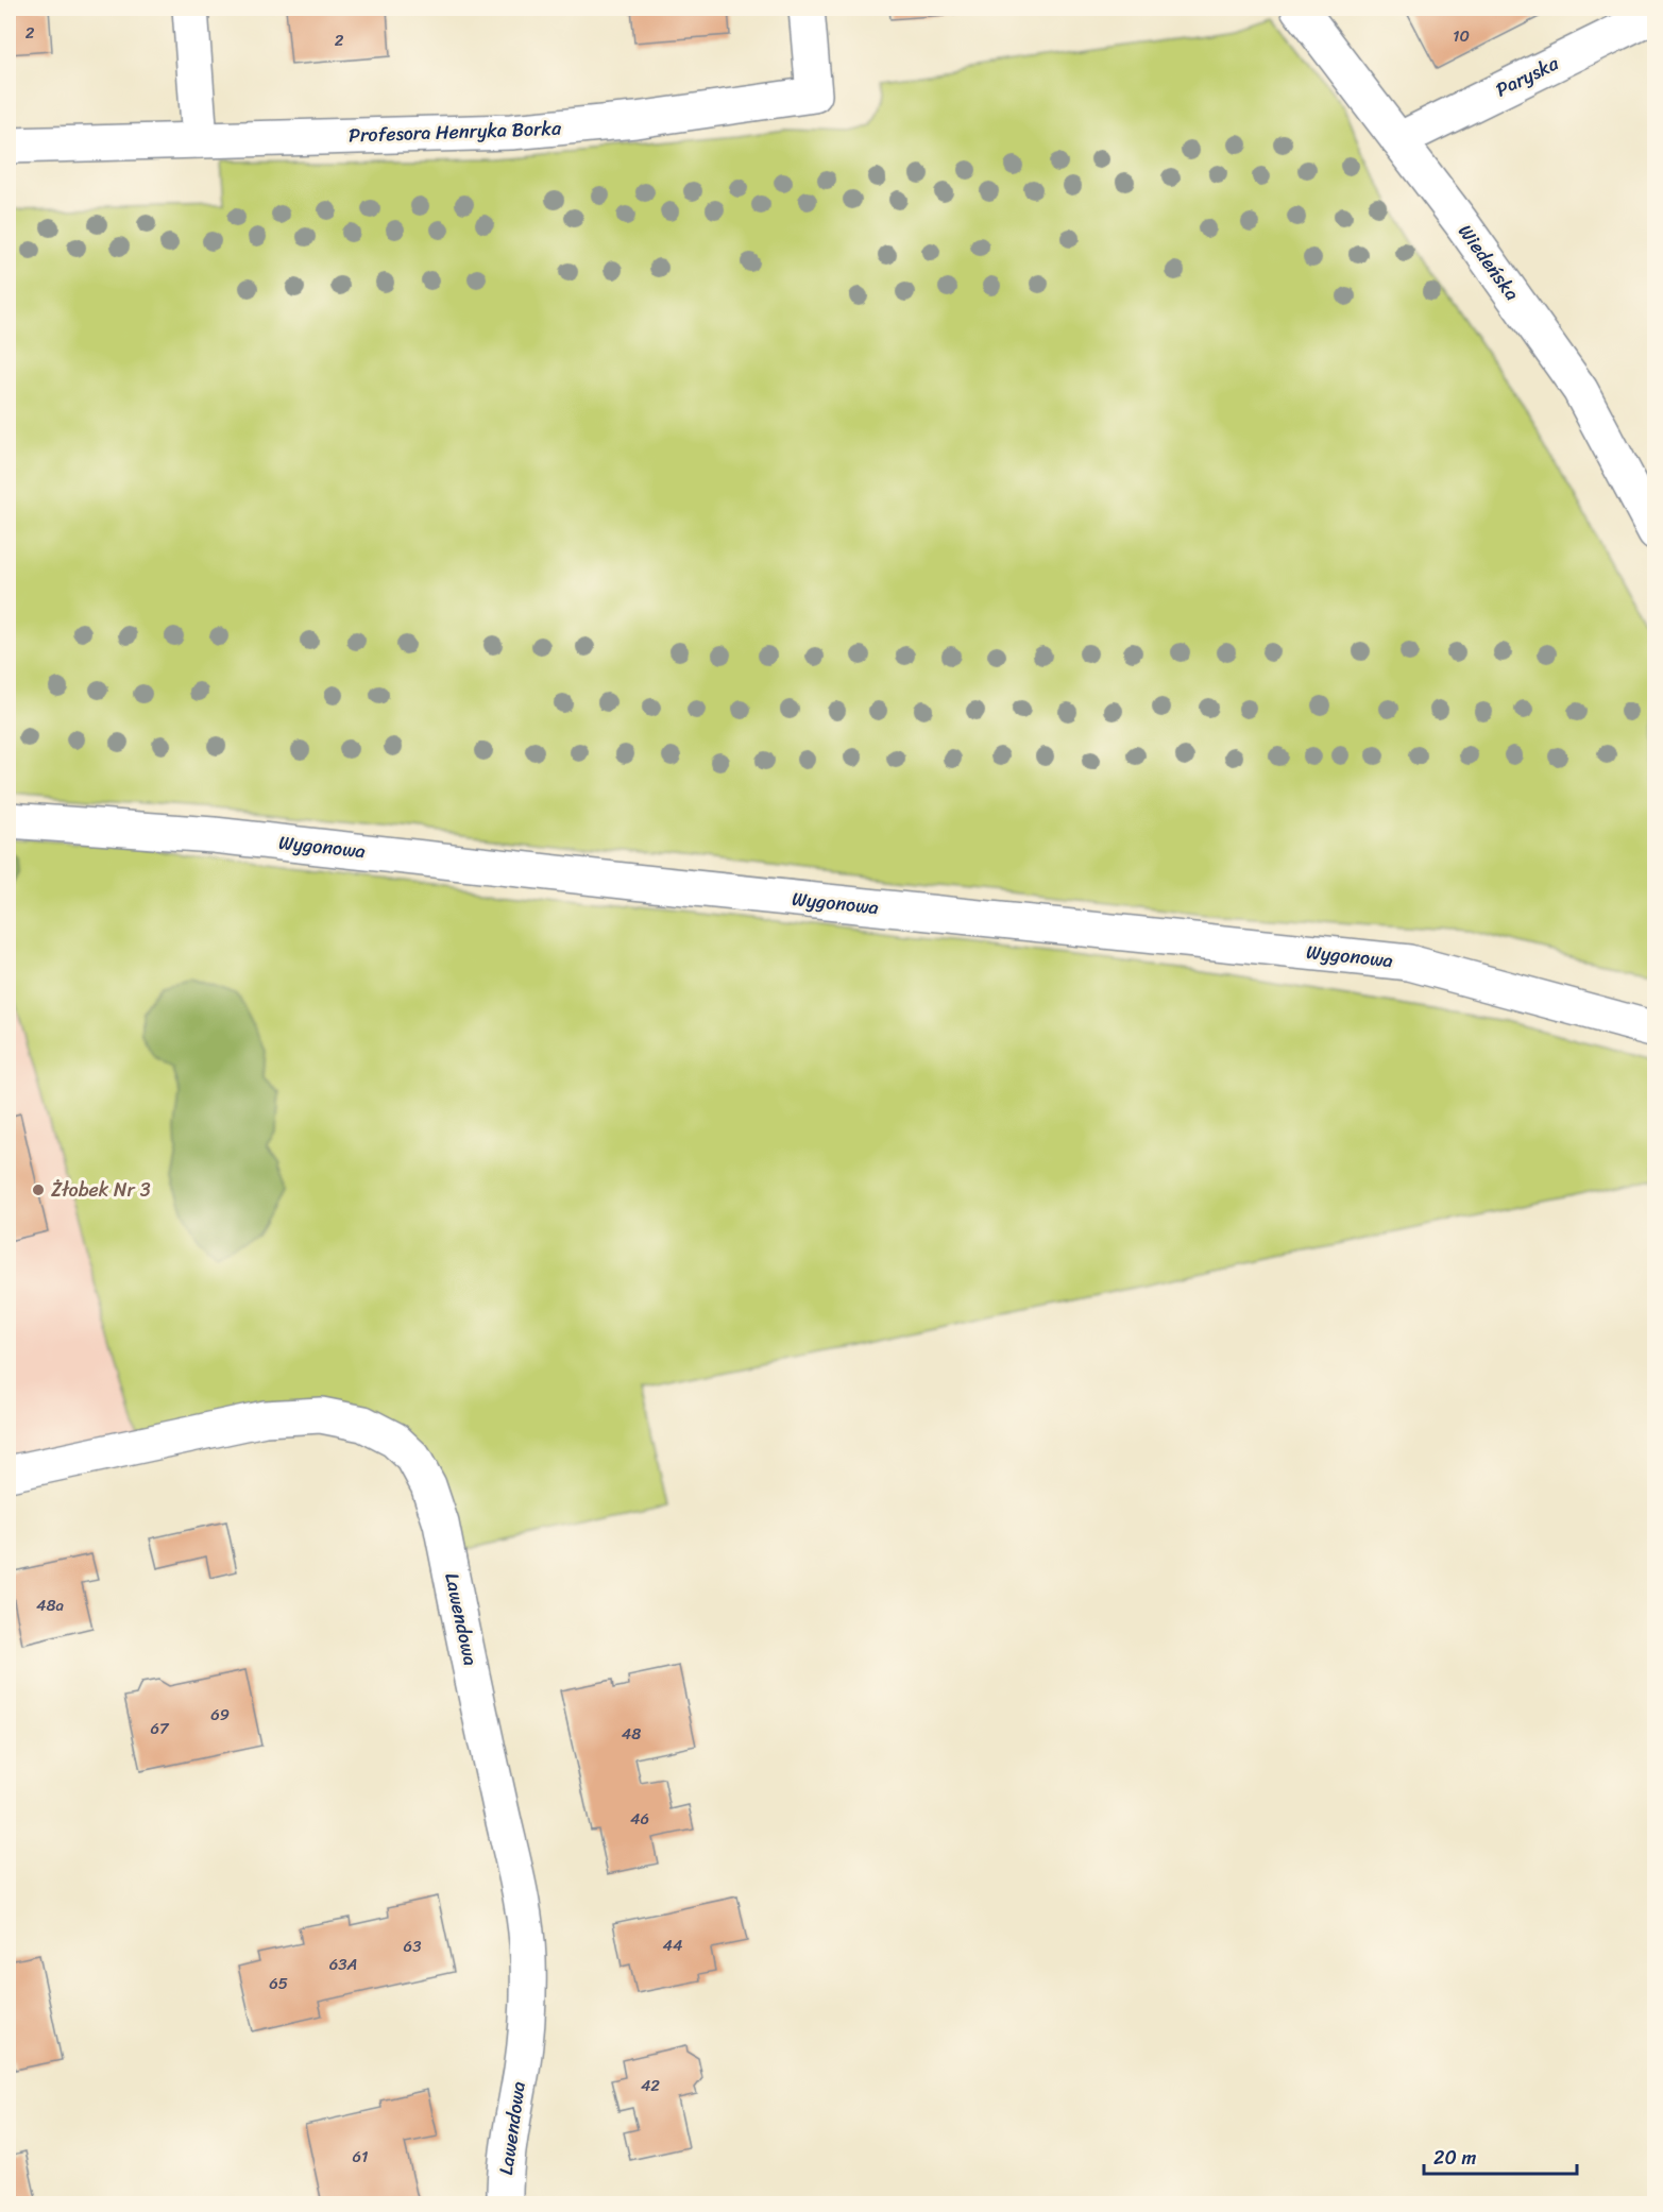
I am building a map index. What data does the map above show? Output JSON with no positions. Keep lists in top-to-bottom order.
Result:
{
  "streets": {
    "street": [
      "Paryska",
      "Profesora Henryka Borka",
      "Wiedeńska",
      "Wygonowa",
      "Lawendowa"
    ]
  },
  "crossings": [
    ["Paryska", "Wiedeńska"]
  ],
  "places": ["Żłobek Nr 3"],
  "house_numbers": [
    "2",
    "10",
    "2",
    "48a",
    "69",
    "67",
    "48",
    "46",
    "44",
    "63",
    "63A",
    "65",
    "42",
    "61"
  ],
  "scale_bar": "20 m"
}
